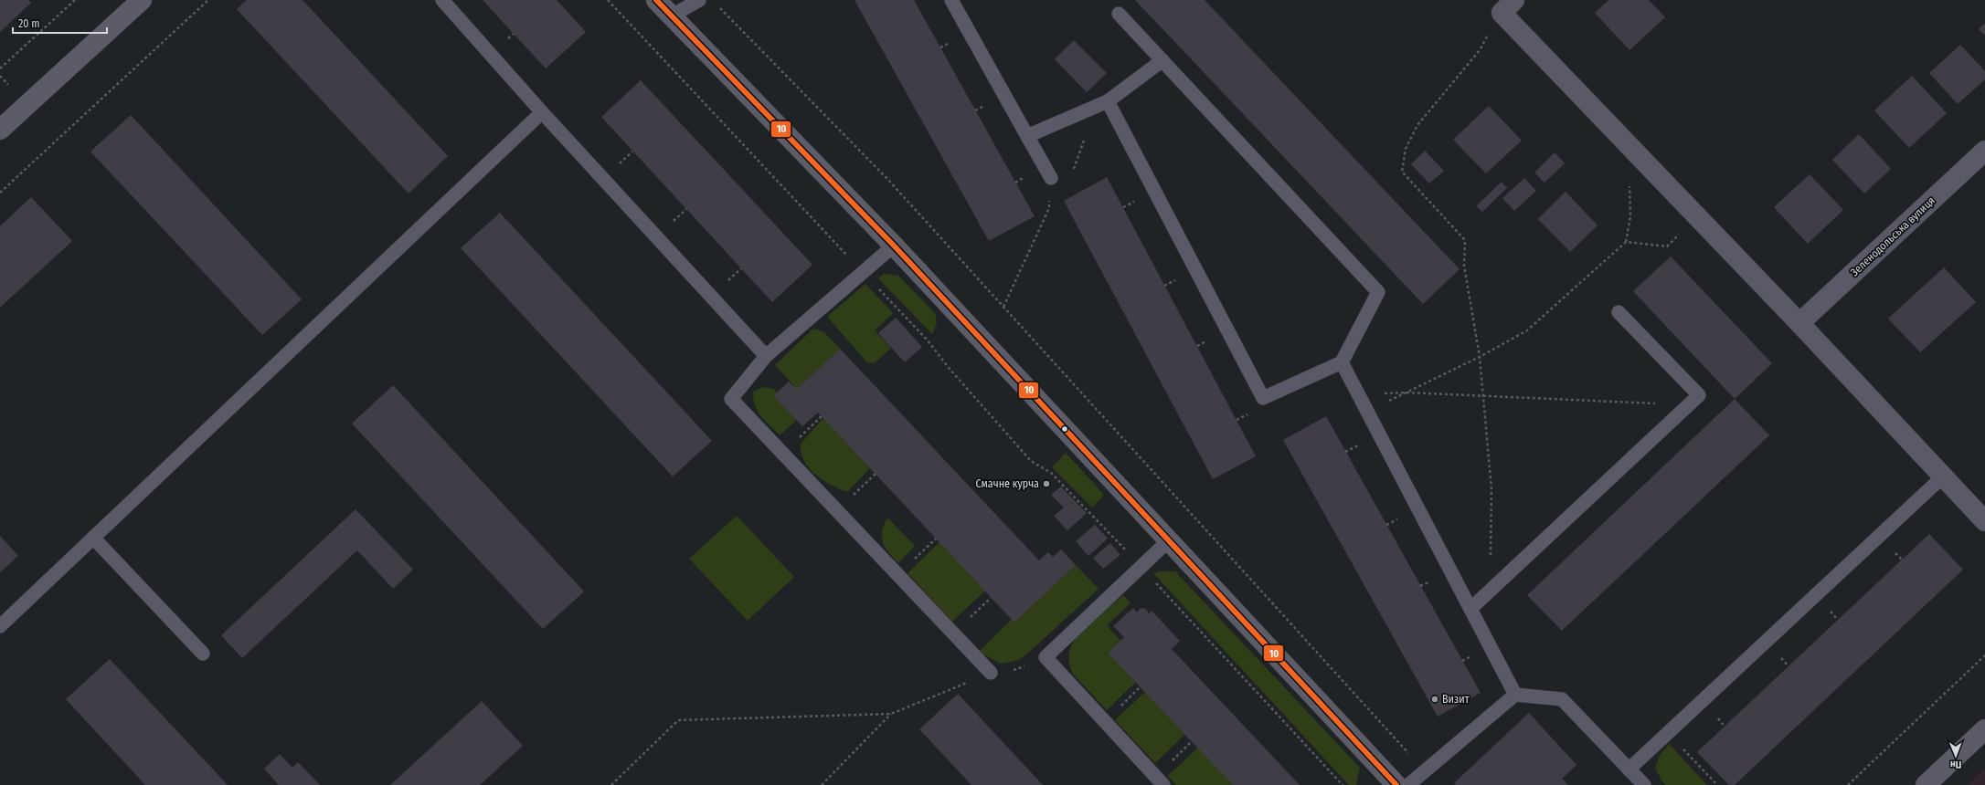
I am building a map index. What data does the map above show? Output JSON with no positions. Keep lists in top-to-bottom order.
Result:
{
  "streets": {
    "street": ["Зеленодольська вулиця"]
  },
  "places": ["Смачне курча", "Визит"],
  "lines": ["transit line 10"],
  "scale_bar": "20 m",
  "north": "bottom"
}
